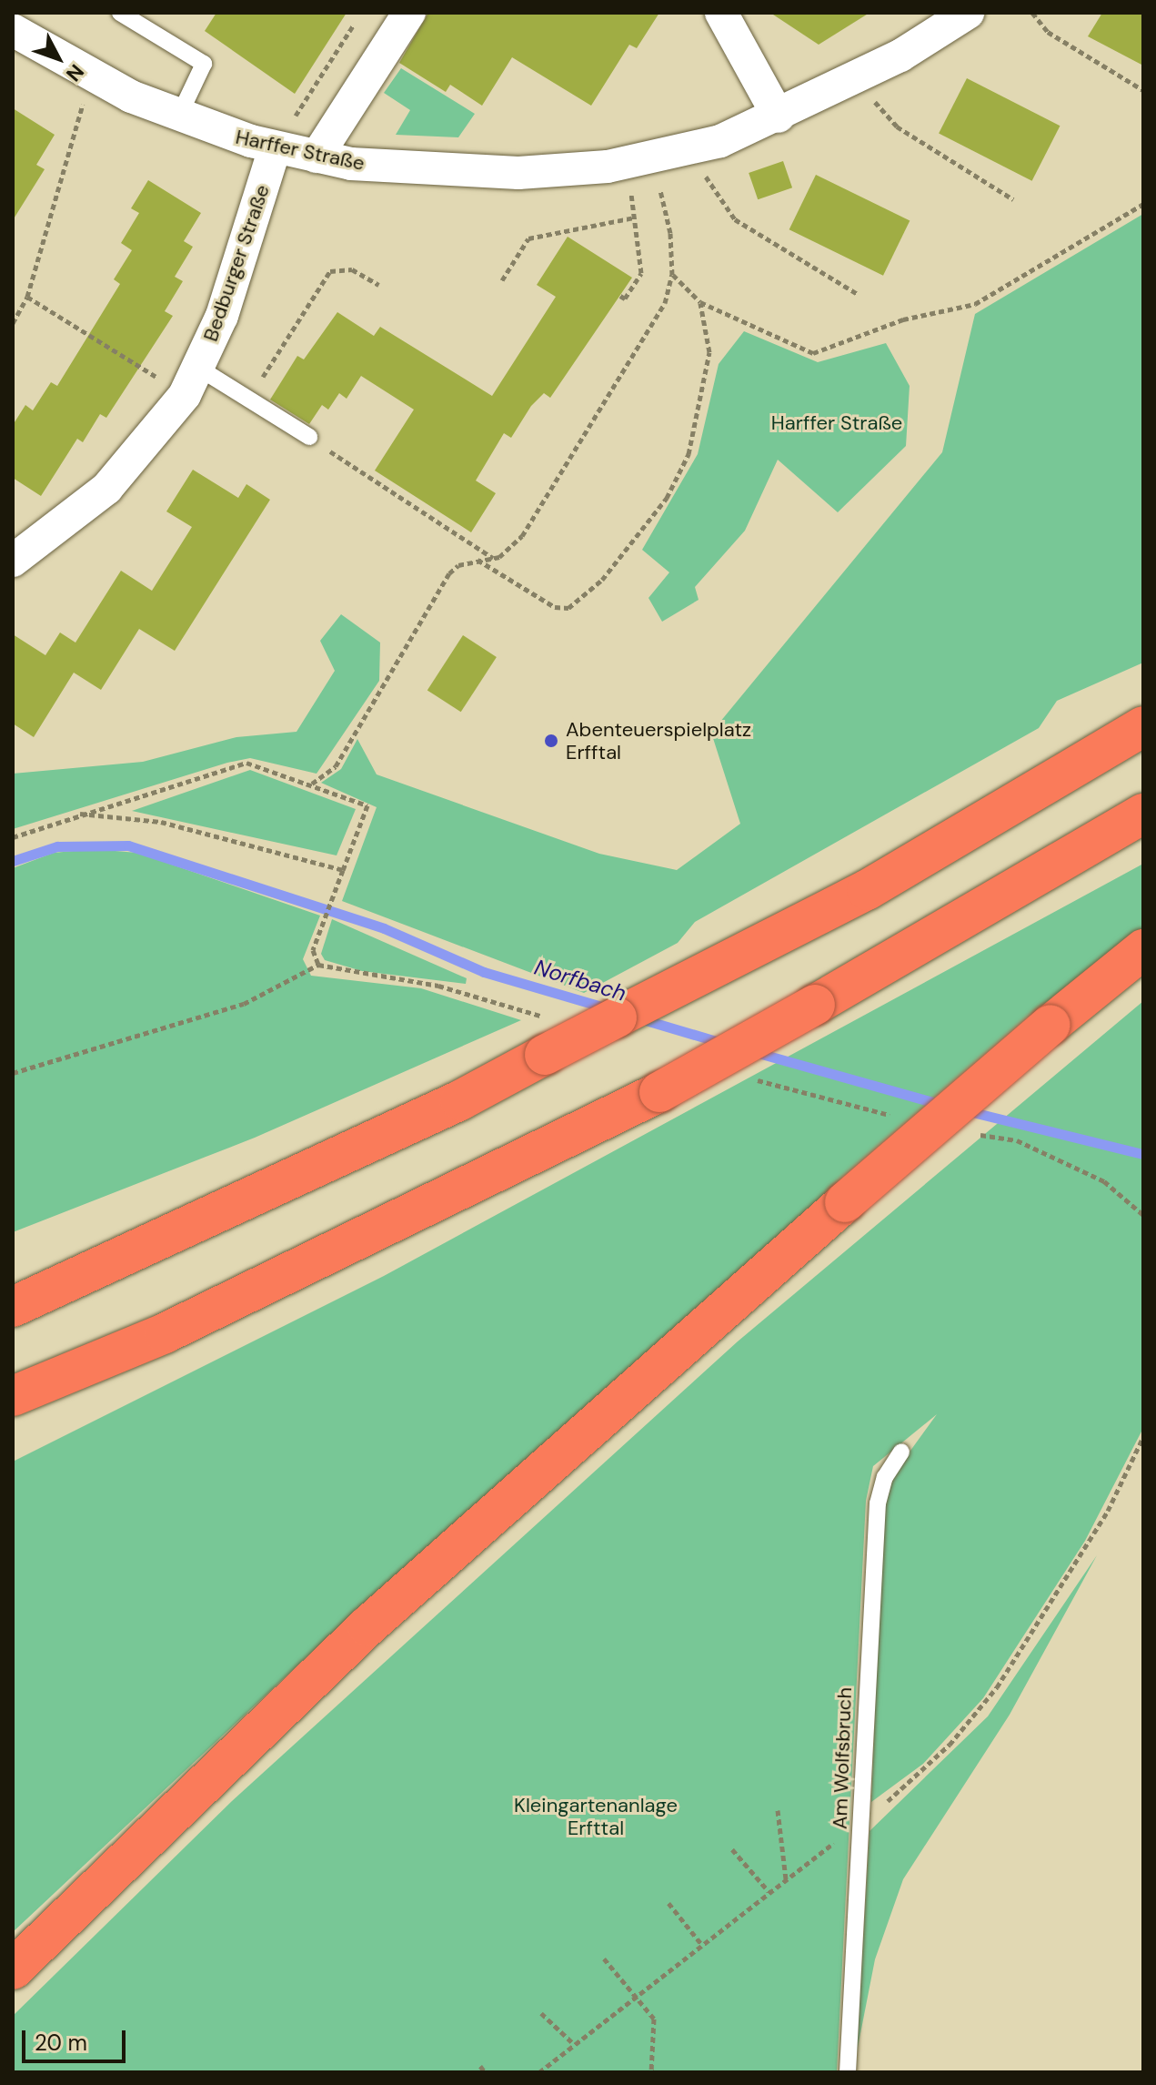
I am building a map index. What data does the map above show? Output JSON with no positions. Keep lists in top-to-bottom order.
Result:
{
  "streets": {
    "street": ["Harffer Straße", "Bedburger Straße"],
    "lane": ["Am Wolfsbruch"]
  },
  "crossings": [
    ["Harffer Straße", "Bedburger Straße"]
  ],
  "water": ["Norfbach"],
  "parks": ["Harffer Straße", "Kleingartenanlage Erfttal"],
  "places": ["Abenteuerspielplatz Erfftal"],
  "scale_bar": "20 m",
  "north": "bottom right"
}
